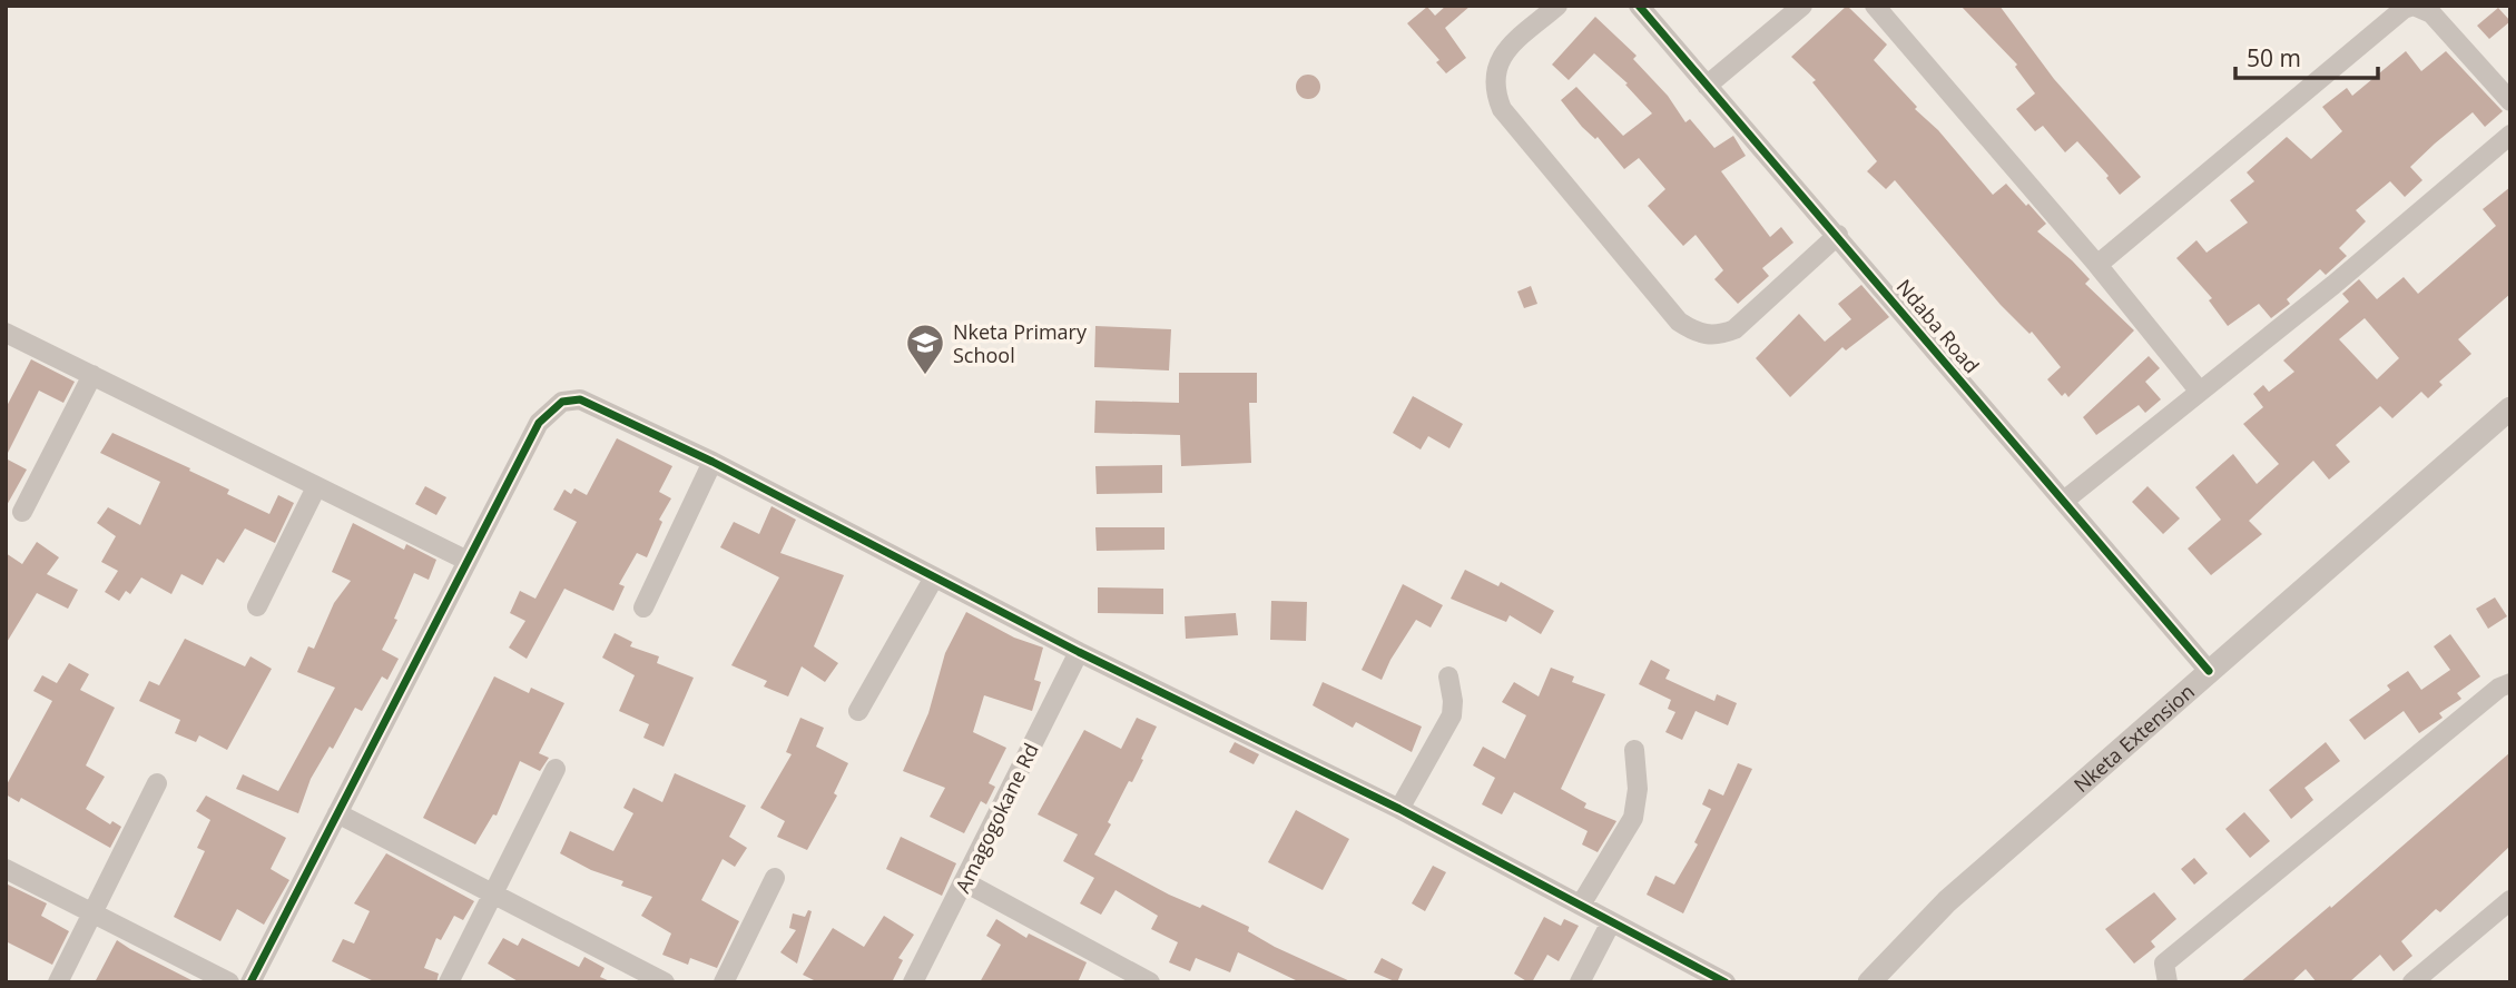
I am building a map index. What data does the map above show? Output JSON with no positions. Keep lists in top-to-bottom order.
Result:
{
  "streets": {
    "street": ["Ndaba Road", "Nketa Extension", "Amagogokane Rd"]
  },
  "crossings": [
    ["Ndaba Road", "Nketa Extension"]
  ],
  "places": {
    "school or university": ["Nketa Primary School"]
  },
  "scale_bar": "50 m"
}
